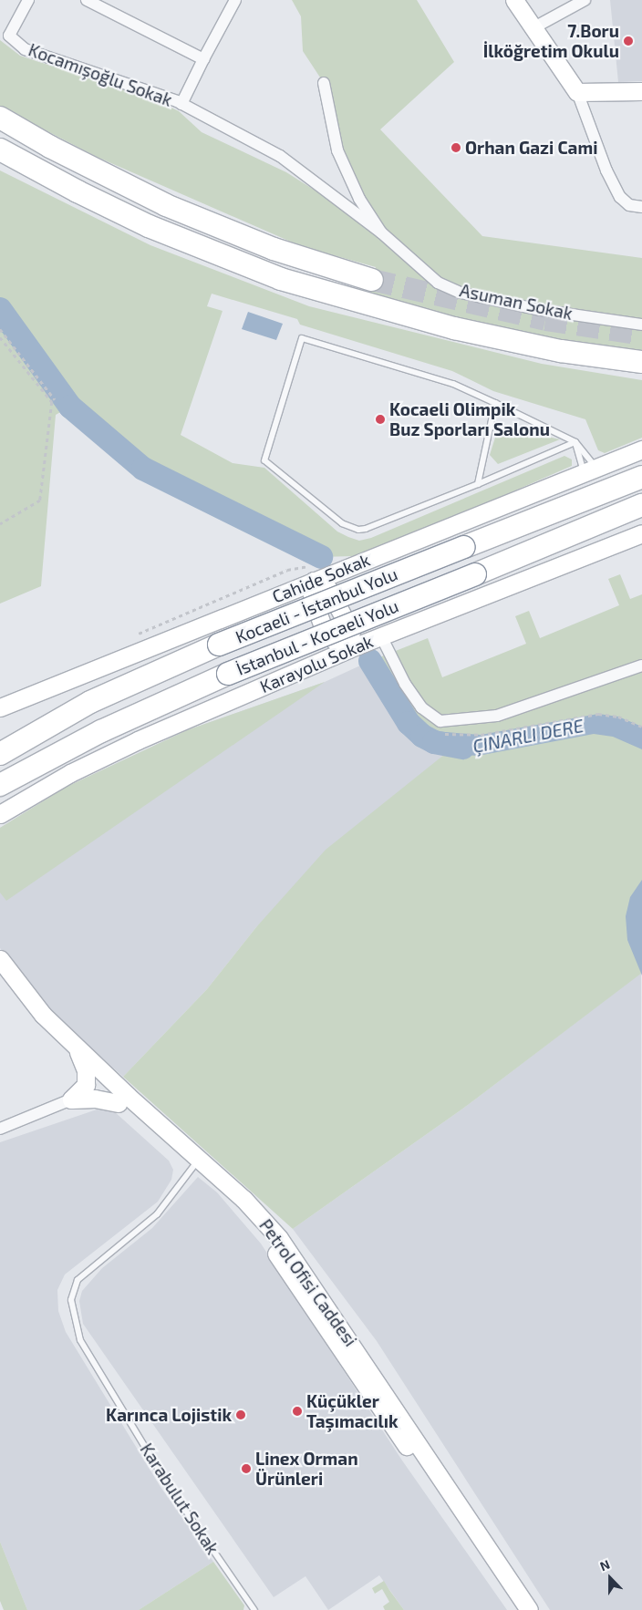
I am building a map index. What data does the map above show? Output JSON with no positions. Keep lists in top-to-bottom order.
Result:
{
  "streets": {
    "highway": ["Kocaeli - İstanbul Yolu", "İstanbul - Kocaeli Yolu"],
    "main road": ["Cahide Sokak", "Karayolu Sokak", "Petrol Ofisi Caddesi"],
    "street": ["Kocamışoğlu Sokak", "Asuman Sokak"],
    "lane": ["Karabulut Sokak"]
  },
  "crossings": [
    ["Kocamışoğlu Sokak", "Asuman Sokak"],
    ["Petrol Ofisi Caddesi", "Karabulut Sokak"]
  ],
  "water": ["ÇINARLI DERE"],
  "places": [
    "7.Boru İlköğretim Okulu",
    "Orhan Gazi Cami",
    "Kocaeli Olimpik Buz Sporları Salonu",
    "Küçükler Taşımacılık",
    "Karınca Lojistik",
    "Linex Orman Ürünleri"
  ],
  "north": "top"
}
